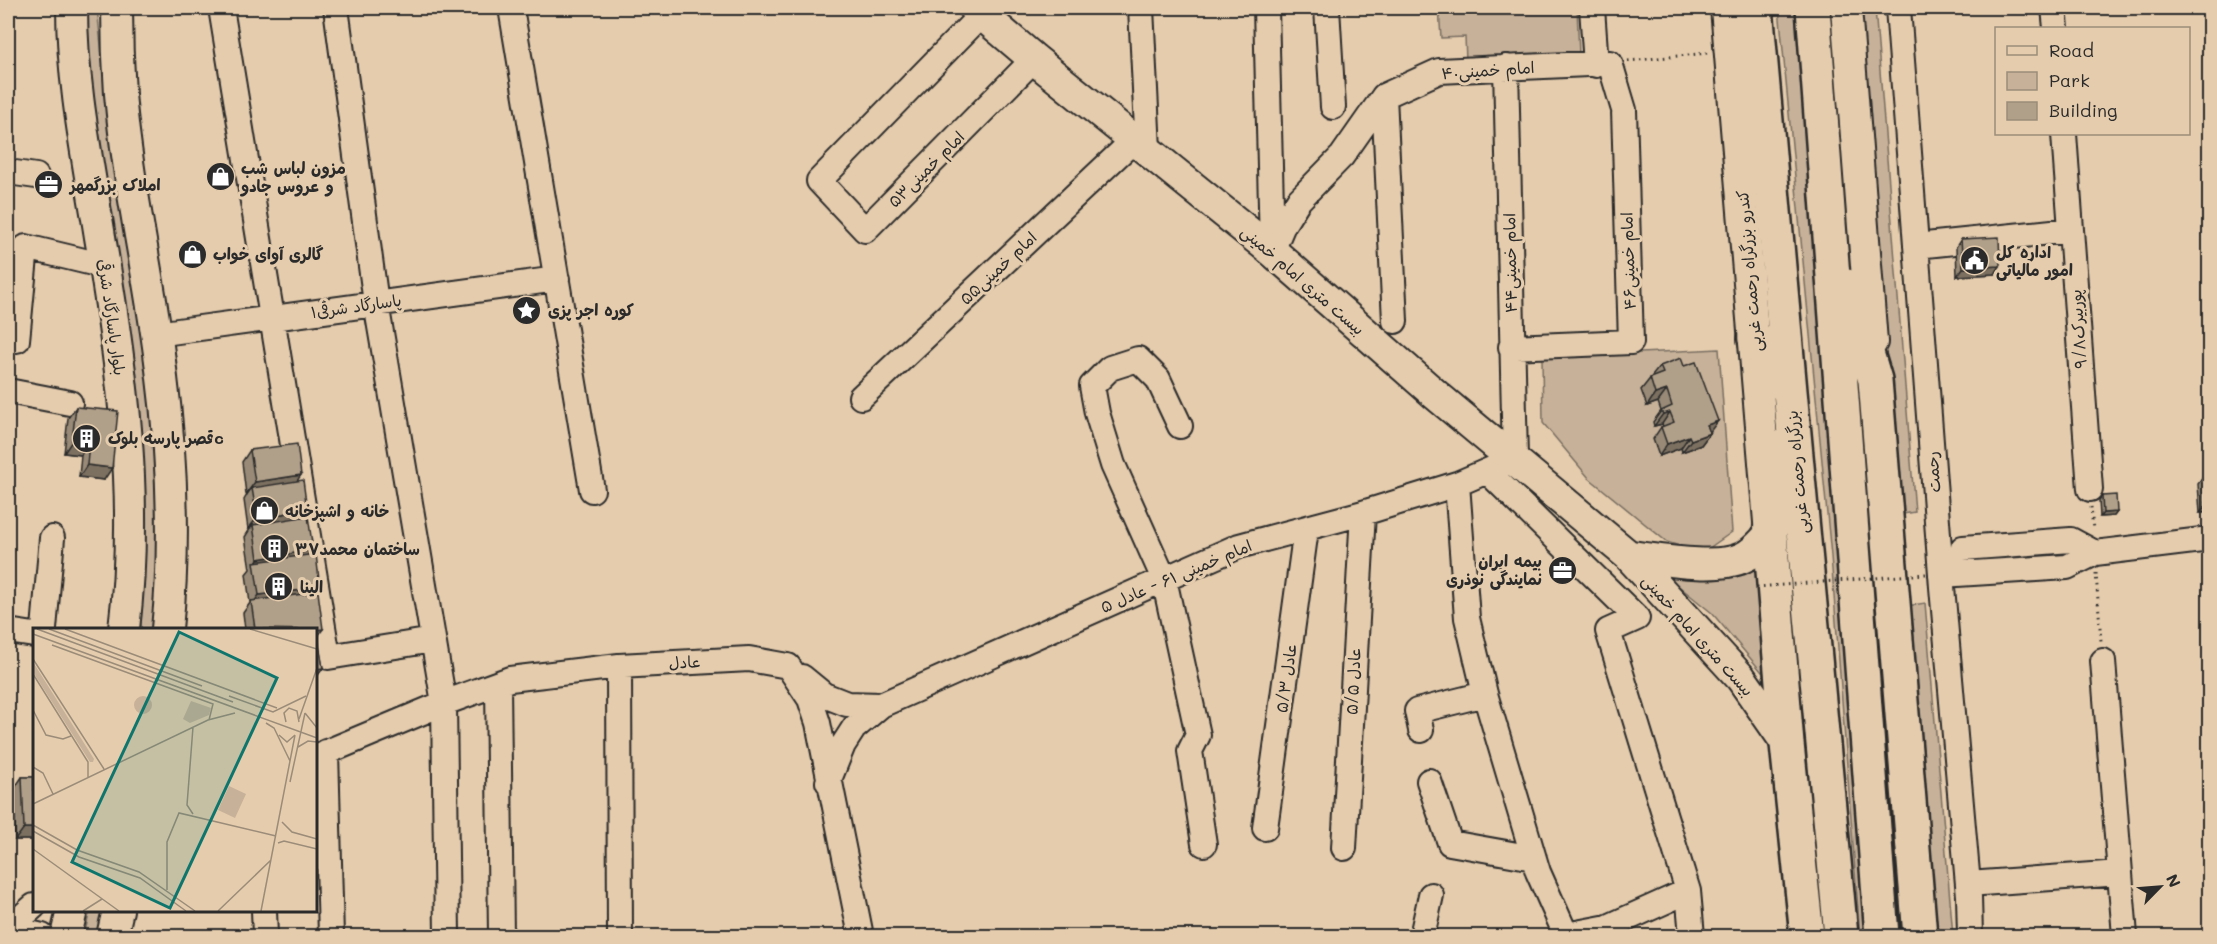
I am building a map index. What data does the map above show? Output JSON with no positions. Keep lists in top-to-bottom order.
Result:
{
  "streets": {
    "highway": ["بزرگراه رحمت غربی"],
    "main road": ["کندرو بزرگراه رحمت غربی", "بیست متری امام خمینی", "بلوار پاسارگاد شرقی"],
    "street": [
      "امام خمینی۴۰",
      "امام خمینی۵۳",
      "امام خمینی۴۶",
      "۴۴امام خمینی",
      "امام خمینی۵۵",
      "پاسارگاد شرقی۱",
      "پوربیرک۹/۸",
      "رحمت",
      "امام خمینی ۶۱ - عادل ۵",
      "عادل",
      "عادل ۵/۳",
      "عادل ۵/۵"
    ]
  },
  "crossings": [
    ["امام خمینی۴۰", "امام خمینی۴۶"],
    ["امام خمینی۴۰", "۴۴امام خمینی"],
    ["امام خمینی۵۳", "بیست متری امام خمینی"],
    ["امام خمینی۴۶", "۴۴امام خمینی"],
    ["۴۴امام خمینی", "بیست متری امام خمینی"],
    ["۴۴امام خمینی", "امام خمینی ۶۱ - عادل ۵"],
    ["امام خمینی۵۵", "بیست متری امام خمینی"],
    ["کندرو بزرگراه رحمت غربی", "بیست متری امام خمینی"],
    ["بیست متری امام خمینی", "امام خمینی ۶۱ - عادل ۵"],
    ["امام خمینی ۶۱ - عادل ۵", "عادل"],
    ["امام خمینی ۶۱ - عادل ۵", "عادل ۵/۳"],
    ["امام خمینی ۶۱ - عادل ۵", "عادل ۵/۵"]
  ],
  "places": {
    "shop": ["مزون لباس شب و عروس جادو", "گالری آوای خواب", "خانه و اشپزخانه"],
    "office": ["املاک بزرگمهر", "بیمه ایران نمایندگی نوذری"],
    "public building": ["اداره کل امور مالیاتی"],
    "place": ["کوره اجر پزی"],
    "building": ["قصر پارسه بلوکc", "ساختمان محمد۳۷", "الینا"]
  },
  "legend": ["Road", "Park", "Building"],
  "north": "top right"
}
